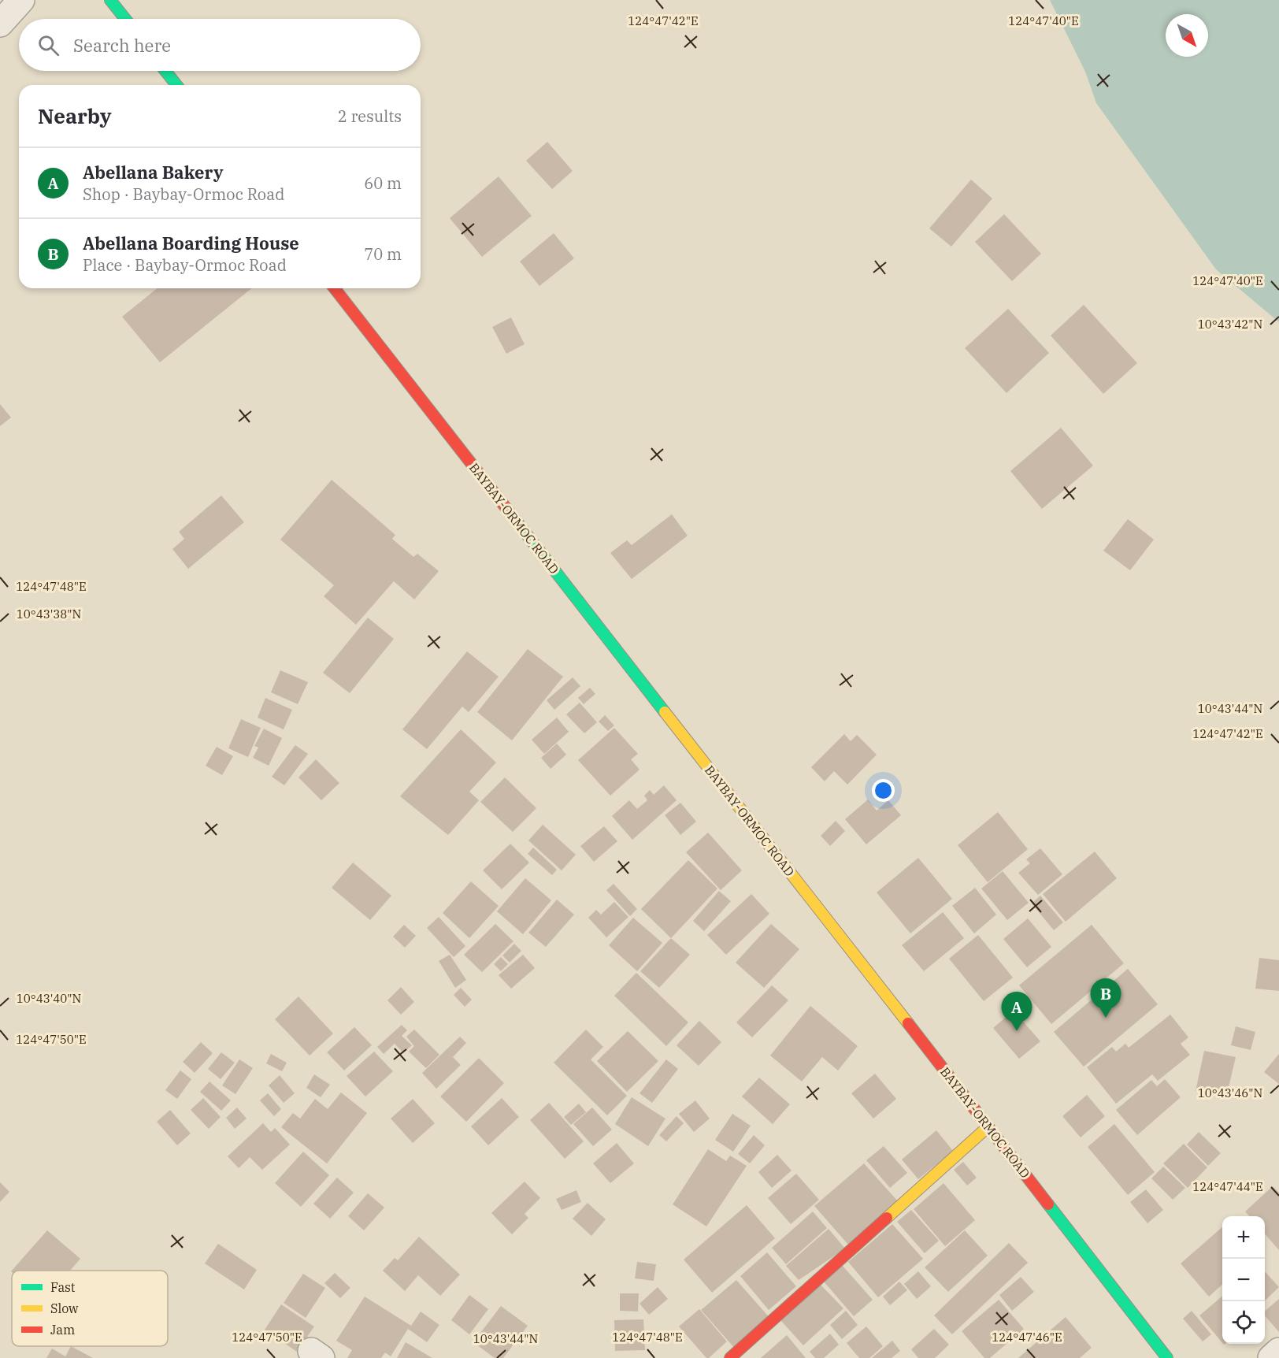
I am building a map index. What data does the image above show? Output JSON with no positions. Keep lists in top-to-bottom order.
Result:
{
  "streets": {
    "main road": ["BAYBAY-ORMOC ROAD"]
  },
  "legend": ["Fast", "Slow", "Jam"],
  "north": "bottom right",
  "page": {
    "search": "Search here",
    "heading": ["Nearby", "2 results"],
    "list": [
      {
        "mark": "A",
        "name": "Abellana Bakery",
        "note": "Shop · Baybay-Ormoc Road",
        "value": "60 m"
      },
      {
        "mark": "B",
        "name": "Abellana Boarding House",
        "note": "Place · Baybay-Ormoc Road",
        "value": "70 m"
      }
    ],
    "pins": ["B", "A"],
    "map_buttons": ["+", "−"]
  },
  "coordinates": [
    "124°47'42\"E",
    "124°47'40\"E",
    "10°43'42\"N",
    "124°47'48\"E",
    "10°43'38\"N",
    "10°43'44\"N",
    "10°43'40\"N",
    "124°47'50\"E",
    "10°43'46\"N",
    "124°47'44\"E",
    "124°47'46\"E"
  ]
}
